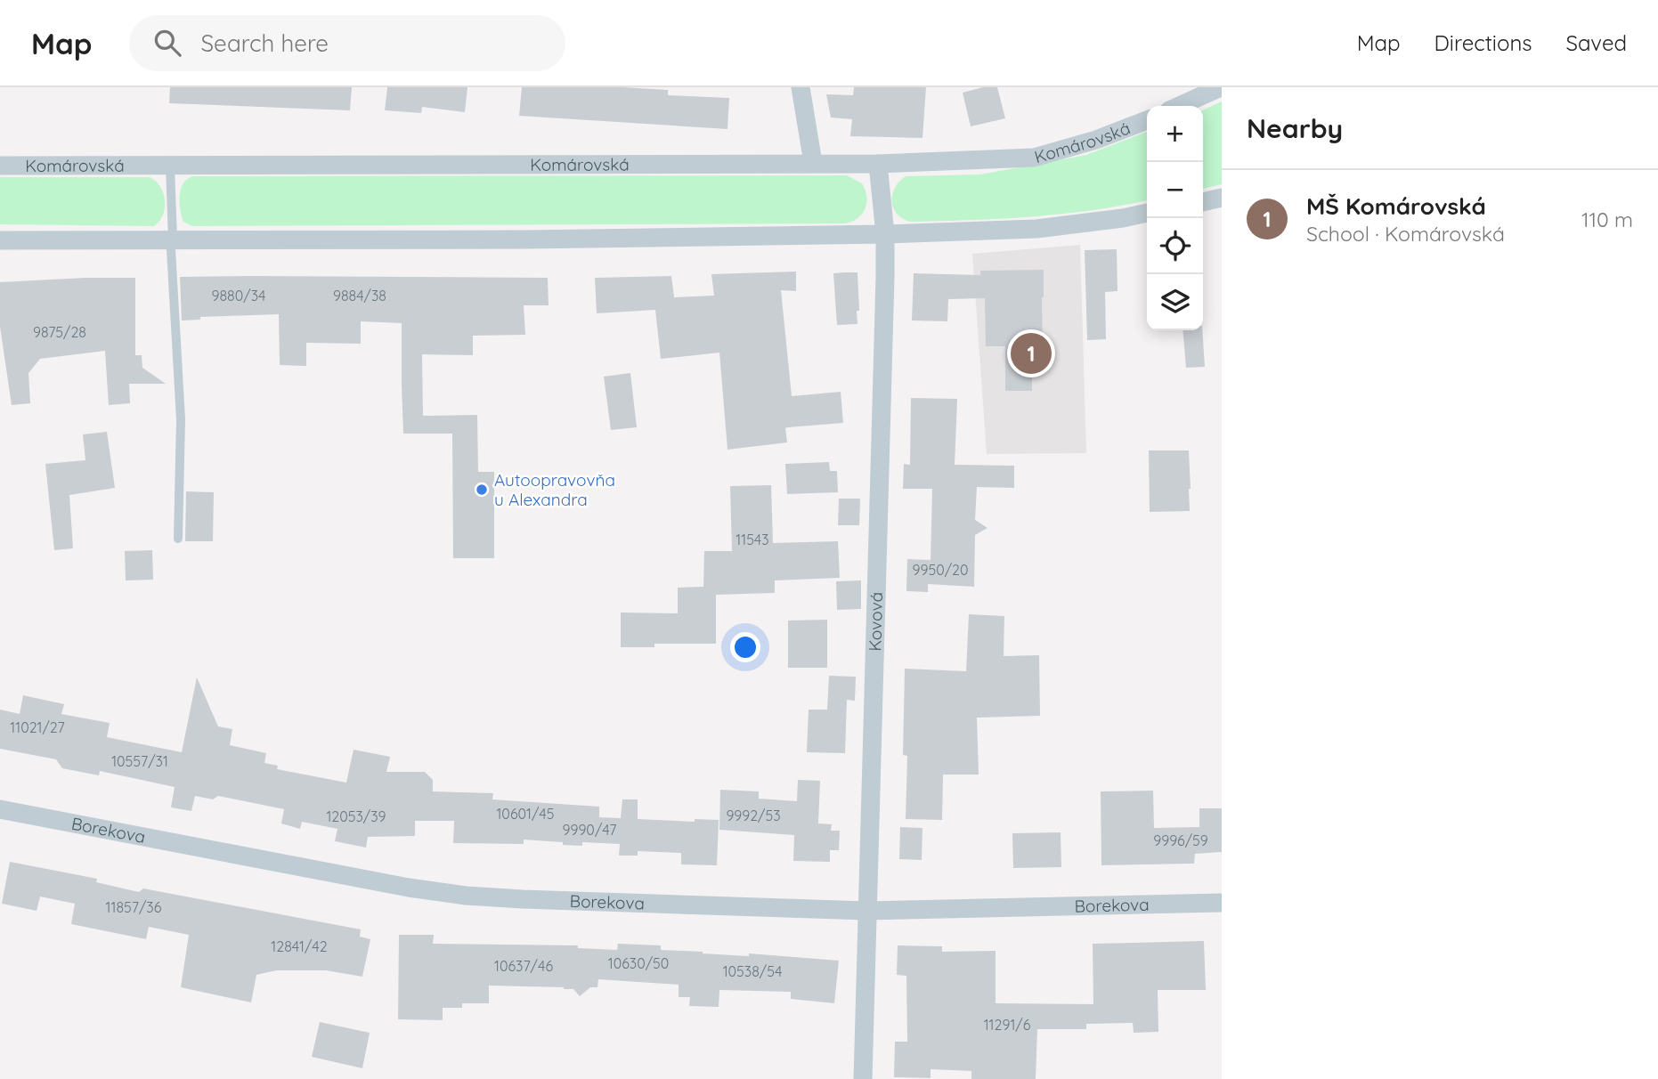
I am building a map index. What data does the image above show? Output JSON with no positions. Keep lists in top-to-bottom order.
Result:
{
  "streets": {
    "street": ["Komárovská", "Kovová", "Borekova"]
  },
  "crossings": [
    ["Komárovská", "Kovová"],
    ["Kovová", "Borekova"]
  ],
  "places": ["Autoopravovňa u Alexandra"],
  "house_numbers": [
    "9880/34",
    "9884/38",
    "9875/28",
    "11543",
    "9950/20",
    "11021/27",
    "10557/31",
    "10601/45",
    "9992/53",
    "12053/39",
    "9990/47",
    "9996/59",
    "11857/36",
    "12841/42",
    "10630/50",
    "10637/46",
    "10538/54",
    "11291/6"
  ],
  "page": {
    "header": "Map",
    "search": "Search here",
    "nav": ["Map", "Directions", "Saved"],
    "heading": "Nearby",
    "map_buttons": ["+", "−"],
    "list": [
      {
        "mark": "1",
        "name": "MŠ Komárovská",
        "note": "School · Komárovská",
        "value": "110 m"
      }
    ],
    "pins": "1"
  }
}
